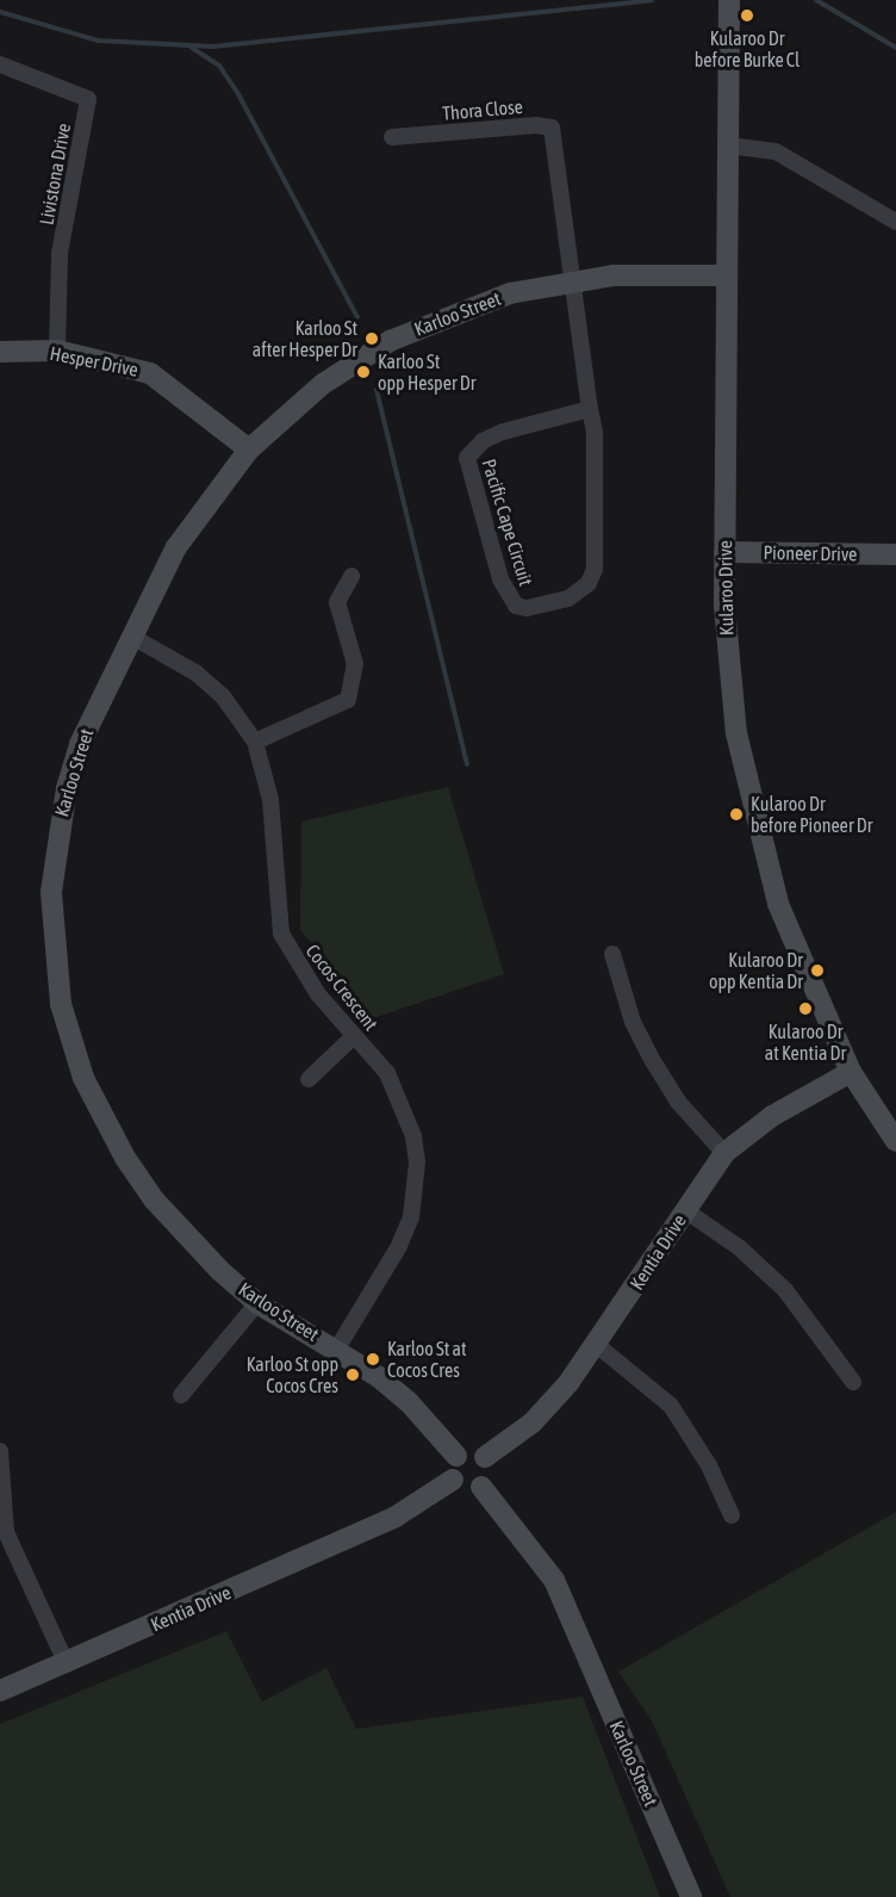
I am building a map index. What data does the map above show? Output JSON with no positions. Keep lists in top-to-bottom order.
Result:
{
  "streets": {
    "street": [
      "Thora Close",
      "Livistona Drive",
      "Karloo Street",
      "Hesper Drive",
      "Pacific Cape Circuit",
      "Pioneer Drive",
      "Kularoo Drive",
      "Cocos Crescent",
      "Kentia Drive"
    ]
  },
  "crossings": [
    ["Thora Close", "Karloo Street"],
    ["Thora Close", "Pacific Cape Circuit"],
    ["Livistona Drive", "Hesper Drive"],
    ["Karloo Street", "Hesper Drive"],
    ["Karloo Street", "Pacific Cape Circuit"],
    ["Karloo Street", "Kularoo Drive"],
    ["Karloo Street", "Cocos Crescent"],
    ["Karloo Street", "Kentia Drive"],
    ["Pioneer Drive", "Kularoo Drive"],
    ["Kularoo Drive", "Kentia Drive"]
  ],
  "places": [
    "Kularoo Dr before Burke Cl",
    "Karloo St after Hesper Dr",
    "Karloo St opp Hesper Dr",
    "Kularoo Dr before Pioneer Dr",
    "Kularoo Dr opp Kentia Dr",
    "Kularoo Dr at Kentia Dr",
    "Karloo St at Cocos Cres",
    "Karloo St opp Cocos Cres"
  ]
}
